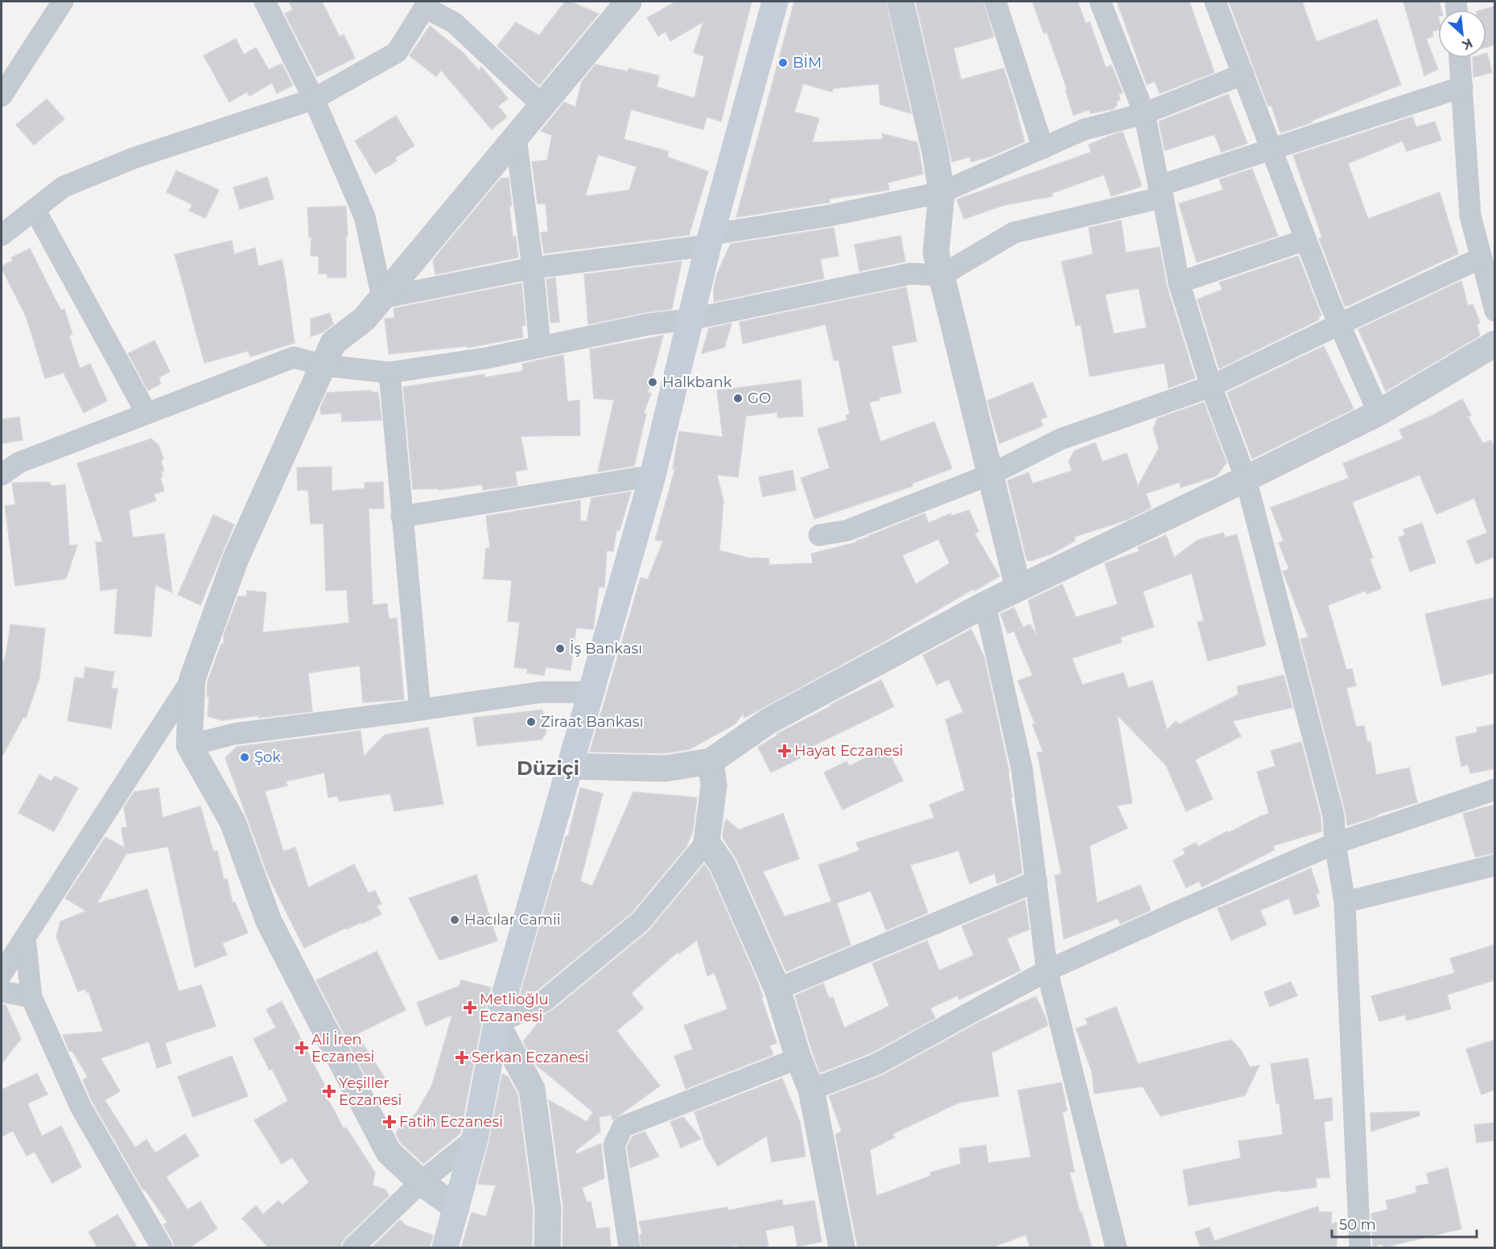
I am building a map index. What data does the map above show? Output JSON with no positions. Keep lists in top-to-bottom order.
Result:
{
  "districts": ["Düziçi"],
  "places": {
    "other": [
      "BİM",
      "Halkbank",
      "GO",
      "İş Bankası",
      "Ziraat Bankası",
      "Şok",
      "Hacılar Camii"
    ],
    "health": [
      "Hayat Eczanesi",
      "Metlioğlu Eczanesi",
      "Ali İren Eczanesi",
      "Serkan Eczanesi",
      "Yeşiller Eczanesi",
      "Fatih Eczanesi"
    ]
  },
  "scale_bar": "50 m",
  "north": "bottom right"
}
